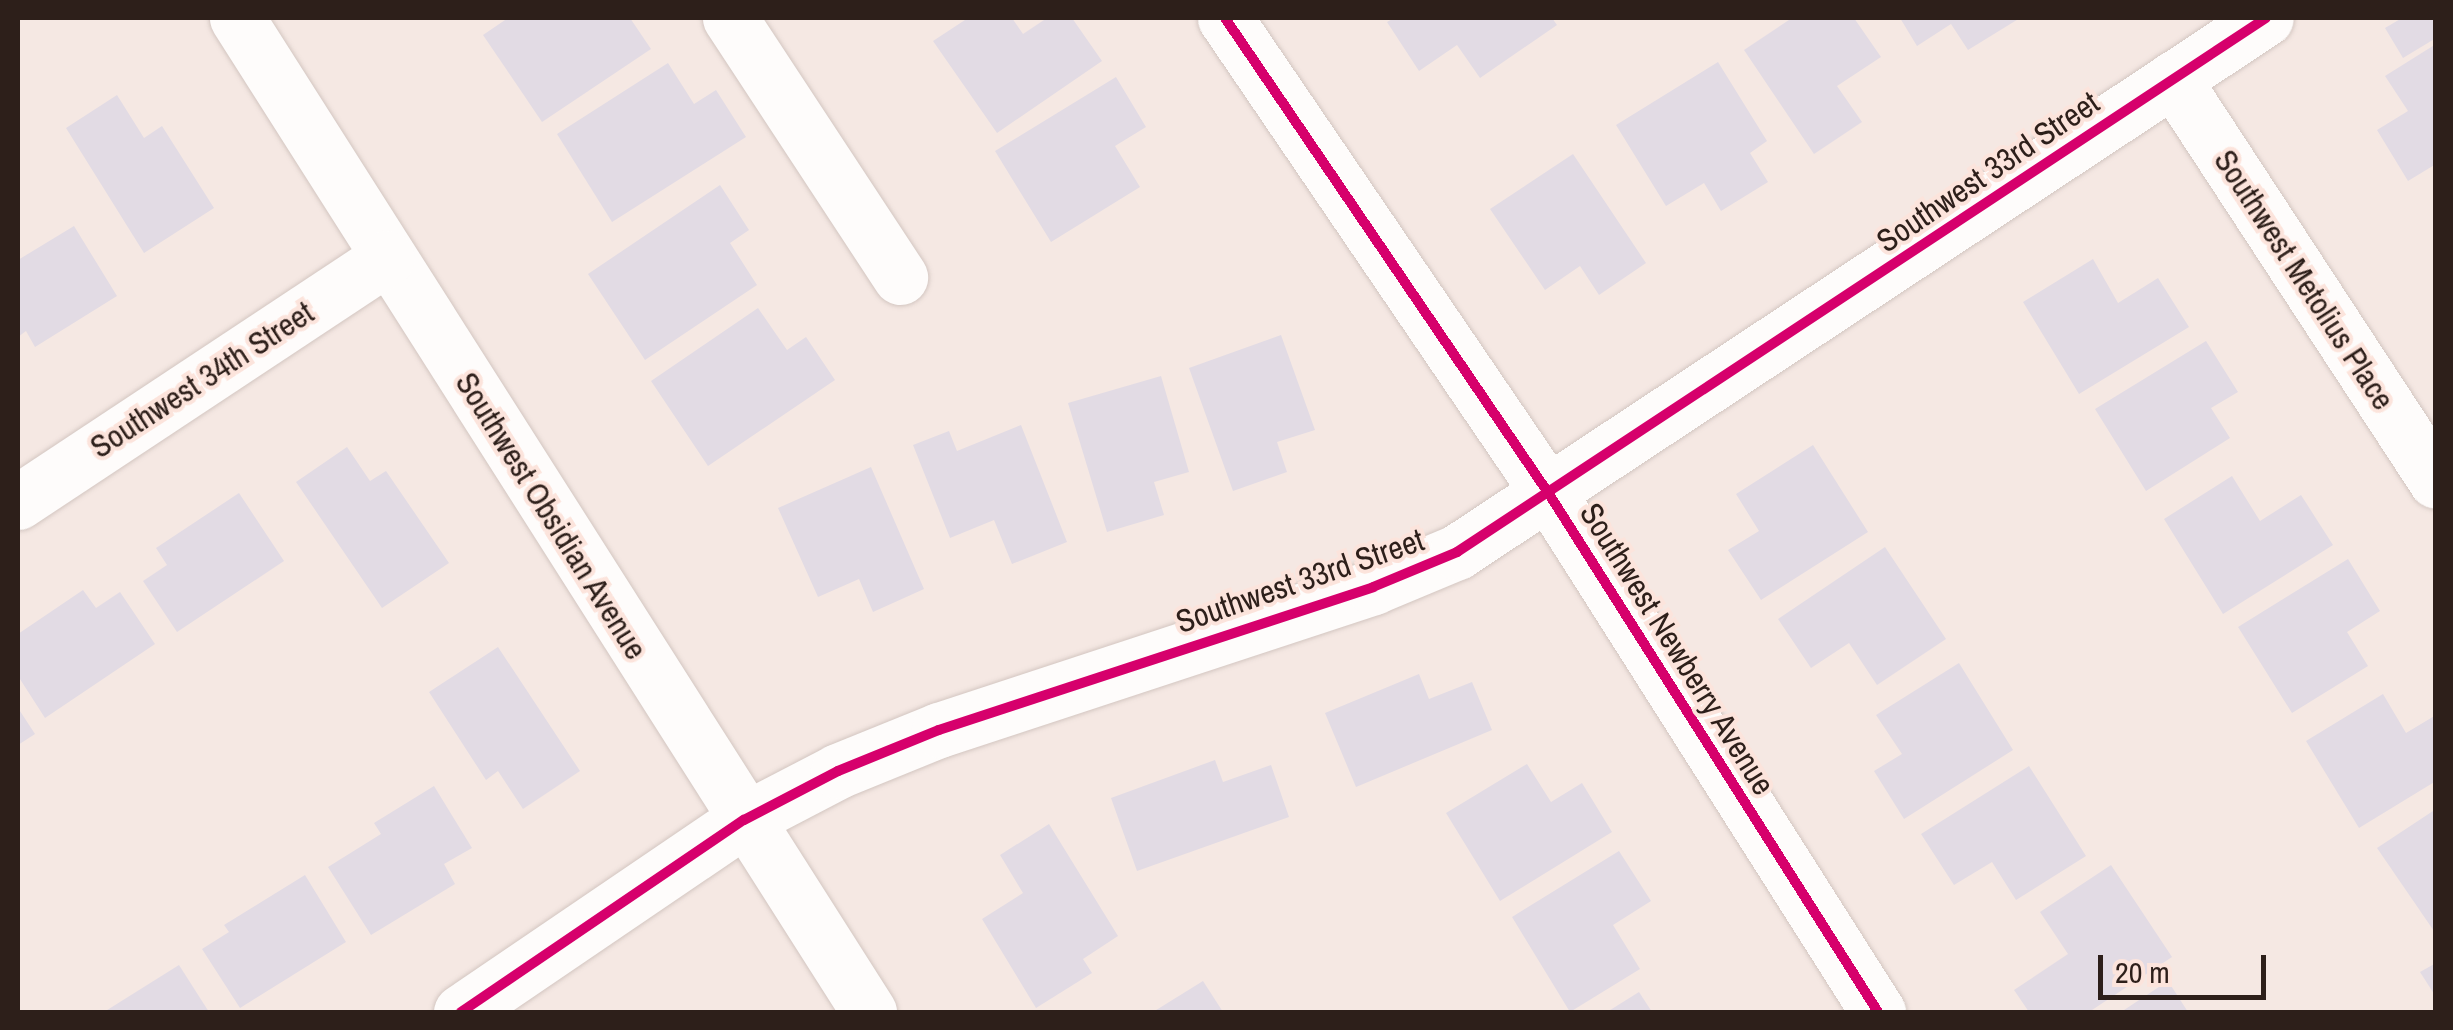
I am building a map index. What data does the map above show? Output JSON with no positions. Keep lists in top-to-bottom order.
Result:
{
  "streets": {
    "street": [
      "Southwest 33rd Street",
      "Southwest Metolius Place",
      "Southwest 34th Street",
      "Southwest Obsidian Avenue",
      "Southwest Newberry Avenue"
    ]
  },
  "crossings": [
    ["Southwest 33rd Street", "Southwest Metolius Place"],
    ["Southwest 33rd Street", "Southwest Obsidian Avenue"],
    ["Southwest 33rd Street", "Southwest Newberry Avenue"],
    ["Southwest 34th Street", "Southwest Obsidian Avenue"]
  ],
  "scale_bar": "20 m"
}
